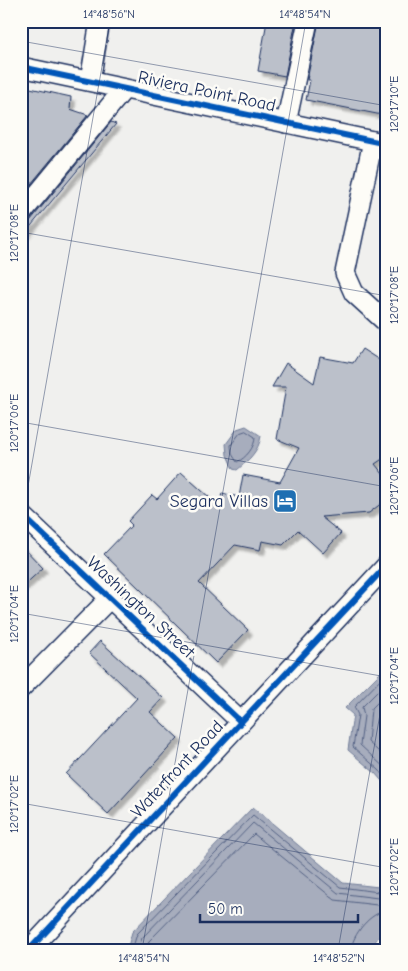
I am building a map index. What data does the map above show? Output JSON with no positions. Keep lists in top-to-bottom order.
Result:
{
  "streets": {
    "street": ["Riviera Point Road", "Washington Street", "Waterfront Road"]
  },
  "crossings": [
    ["Washington Street", "Waterfront Road"]
  ],
  "places": {
    "hotel": ["Segara Villas"]
  },
  "scale_bar": "50 m",
  "coordinates": [
    "14°48'56\"N",
    "14°48'54\"N",
    "120°17'10\"E",
    "120°17'08\"E",
    "120°17'06\"E",
    "120°17'04\"E",
    "120°17'02\"E",
    "14°48'52\"N"
  ]
}
